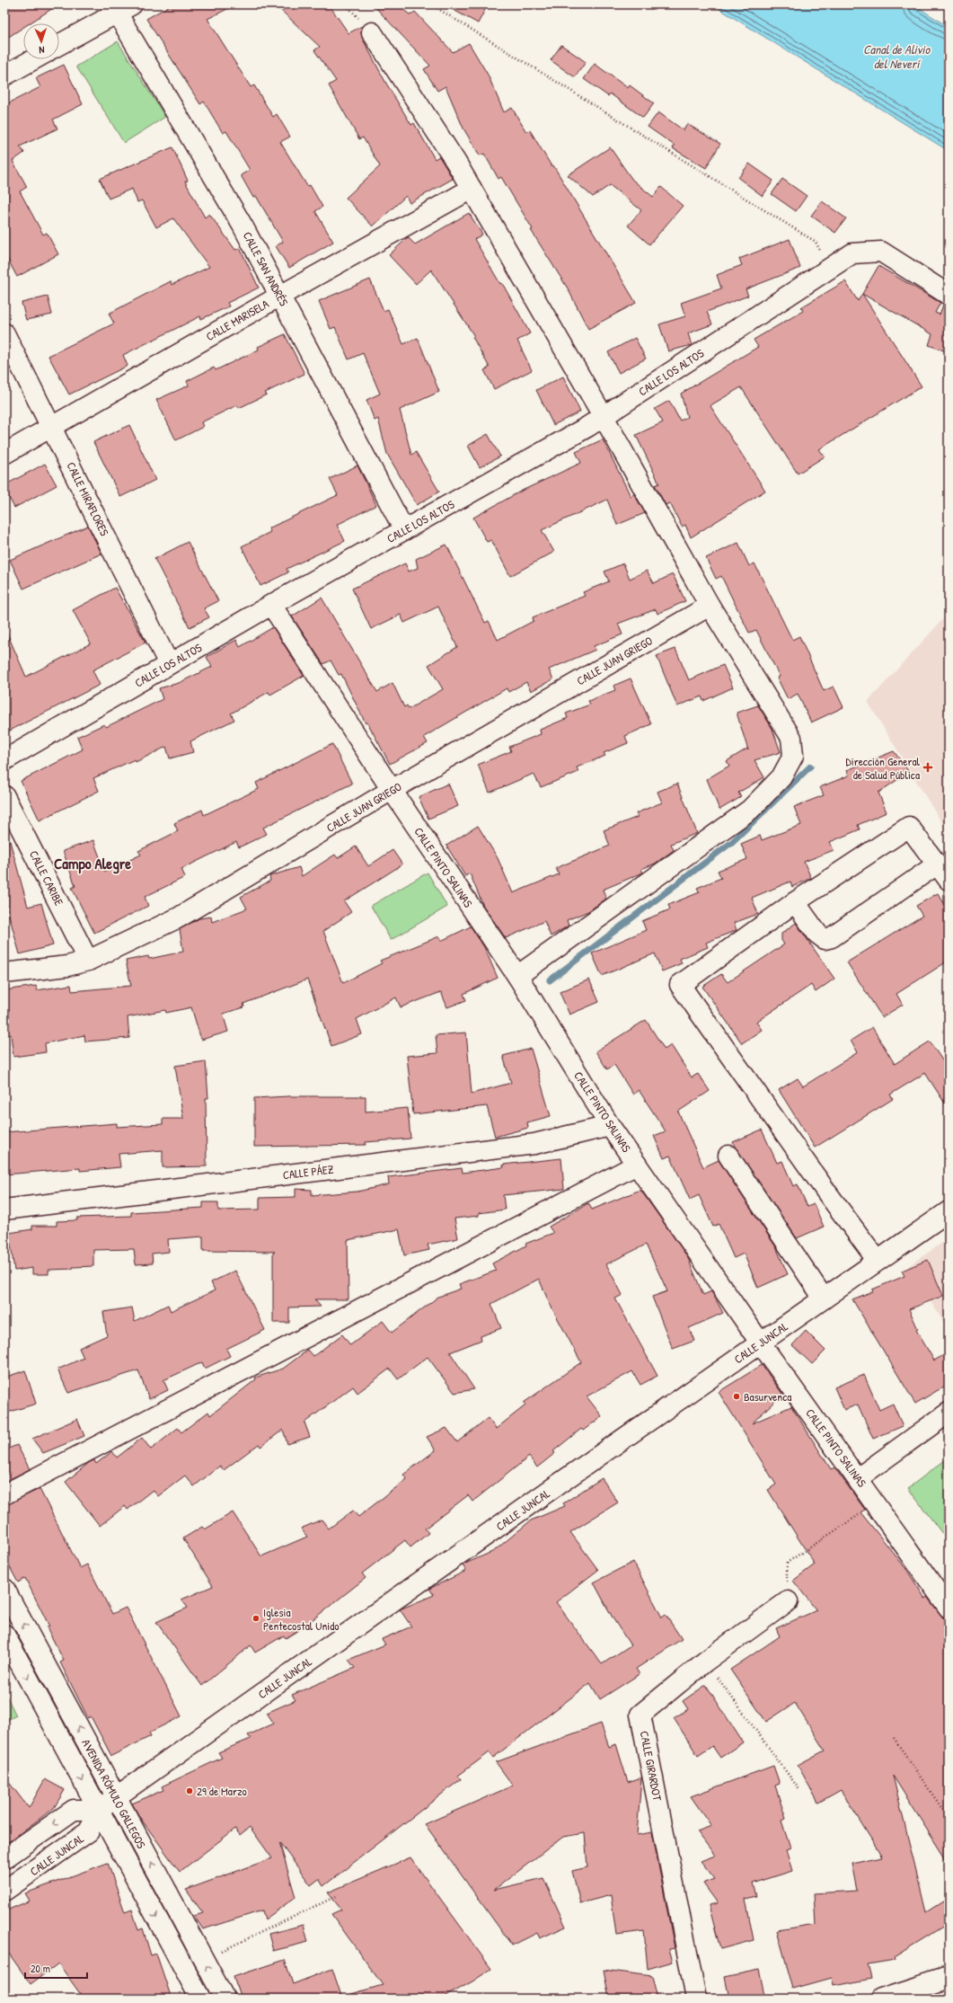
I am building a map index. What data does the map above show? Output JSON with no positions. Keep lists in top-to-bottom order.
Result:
{
  "streets": {
    "street": [
      "CALLE SAN ANDRÉS",
      "CALLE MARISELA",
      "CALLE LOS ALTOS",
      "CALLE MIRAFLORES",
      "CALLE JUAN GRIEGO",
      "CALLE PINTO SALINAS",
      "CALLE CARIBE",
      "CALLE PÁEZ",
      "CALLE JUNCAL",
      "CALLE GIRARDOT",
      "AVENIDA RÓMULO GALLEGOS"
    ]
  },
  "crossings": [
    ["CALLE SAN ANDRÉS", "CALLE MARISELA"],
    ["CALLE SAN ANDRÉS", "CALLE LOS ALTOS"],
    ["CALLE MARISELA", "CALLE MIRAFLORES"],
    ["CALLE LOS ALTOS", "CALLE MIRAFLORES"],
    ["CALLE LOS ALTOS", "CALLE PINTO SALINAS"],
    ["CALLE JUAN GRIEGO", "CALLE PINTO SALINAS"],
    ["CALLE JUAN GRIEGO", "CALLE CARIBE"],
    ["CALLE PINTO SALINAS", "CALLE PÁEZ"],
    ["CALLE PINTO SALINAS", "CALLE JUNCAL"],
    ["CALLE JUNCAL", "AVENIDA RÓMULO GALLEGOS"]
  ],
  "districts": ["Campo Alegre"],
  "water": ["Canal de Alivio del Neverí"],
  "places": {
    "health": ["Dirección General de Salud Pública"],
    "other": ["Basurvenca", "Iglesia Pentecostal Unido", "29 de Marzo"]
  },
  "scale_bar": "20 m",
  "north": "bottom"
}
